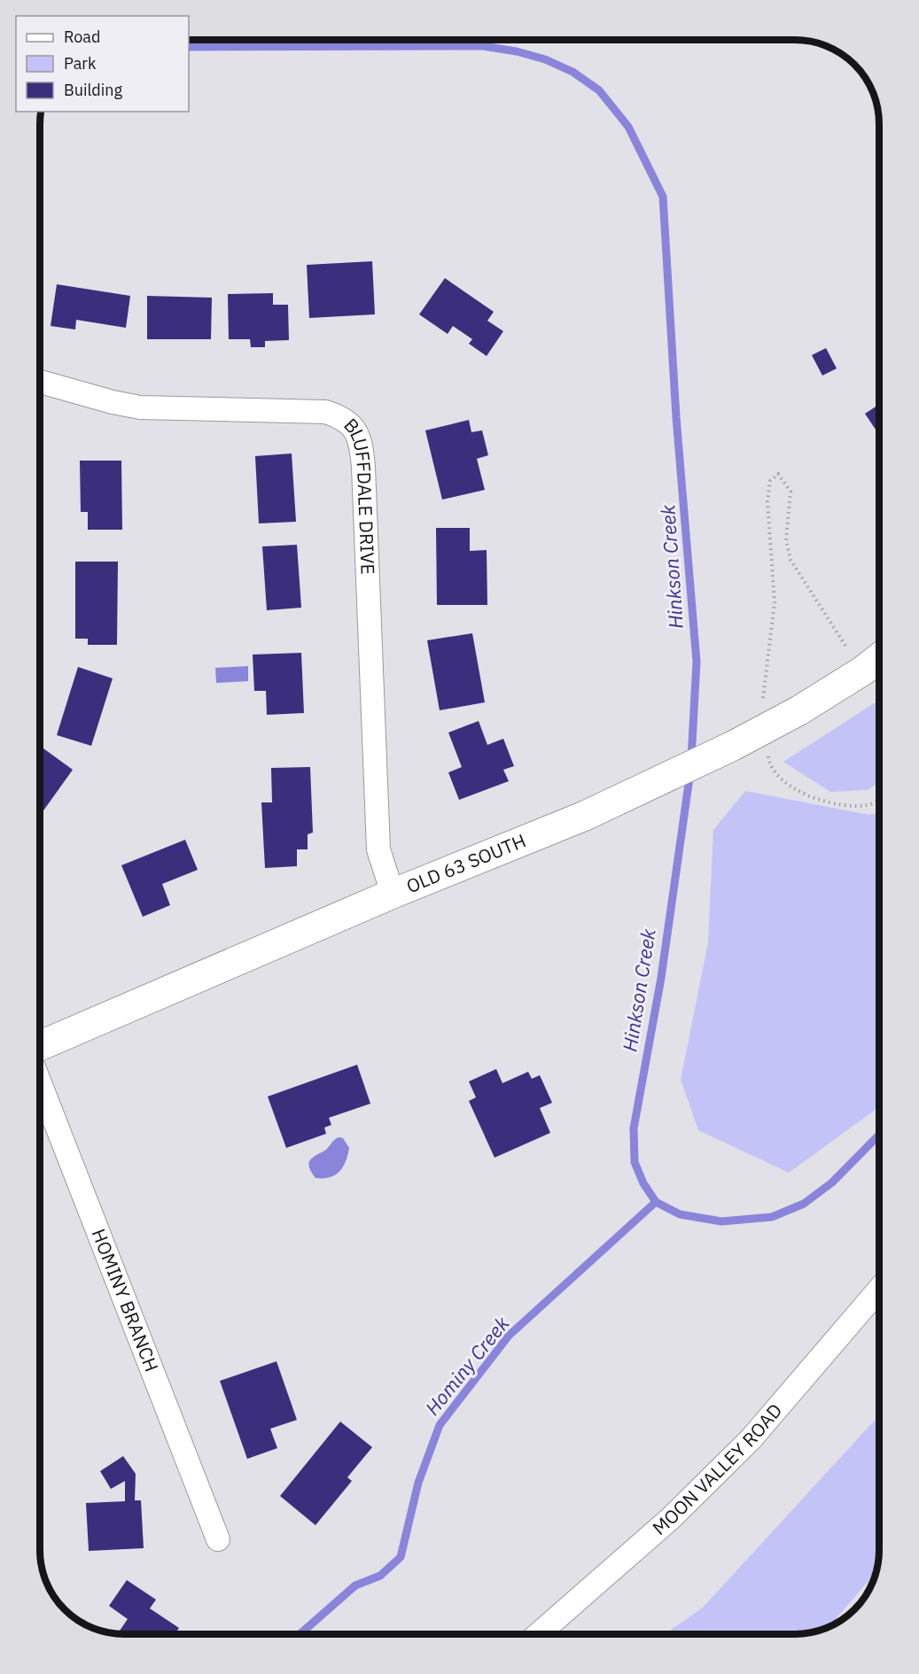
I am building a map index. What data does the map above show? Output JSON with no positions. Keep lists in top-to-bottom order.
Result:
{
  "streets": {
    "main road": ["OLD 63 SOUTH"],
    "street": ["BLUFFDALE DRIVE", "HOMINY BRANCH", "MOON VALLEY ROAD"]
  },
  "crossings": [
    ["BLUFFDALE DRIVE", "OLD 63 SOUTH"]
  ],
  "water": ["Hinkson Creek", "Hominy Creek"],
  "legend": ["Road", "Park", "Building"]
}
